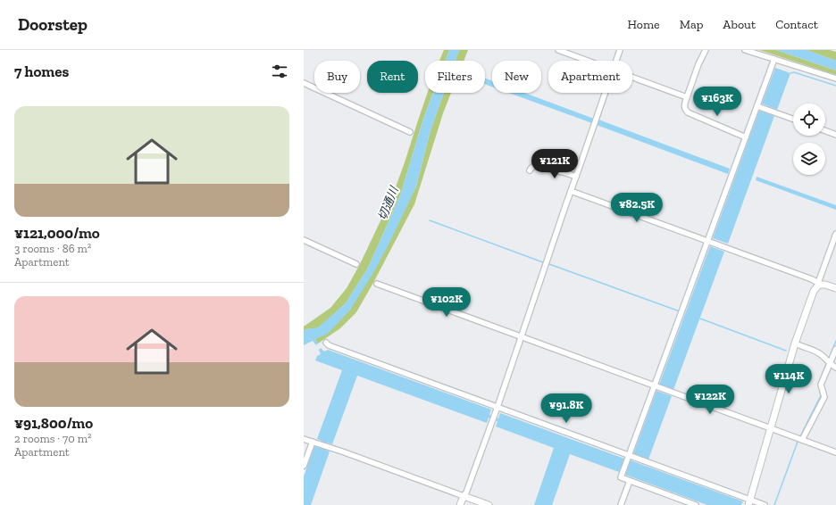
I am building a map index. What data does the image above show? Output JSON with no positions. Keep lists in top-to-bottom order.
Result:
{
  "water": ["切通川"],
  "page": {
    "header": "Doorstep",
    "nav": [
      "Home",
      "Map",
      "About",
      "Contact"
    ],
    "heading": "7 homes",
    "chip": [
      "Buy",
      "Rent",
      "Filters",
      "New",
      "Apartment"
    ],
    "price": [
      "¥163K",
      "¥121K",
      "¥82.5K",
      "¥102K",
      "¥114K",
      "¥122K",
      "¥91.8K"
    ],
    "list": [
      {
        "name": "¥121,000/mo",
        "note": "3 rooms · 86 m² · Apartment"
      },
      {
        "name": "¥91,800/mo",
        "note": "2 rooms · 70 m² · Apartment"
      }
    ]
  }
}
